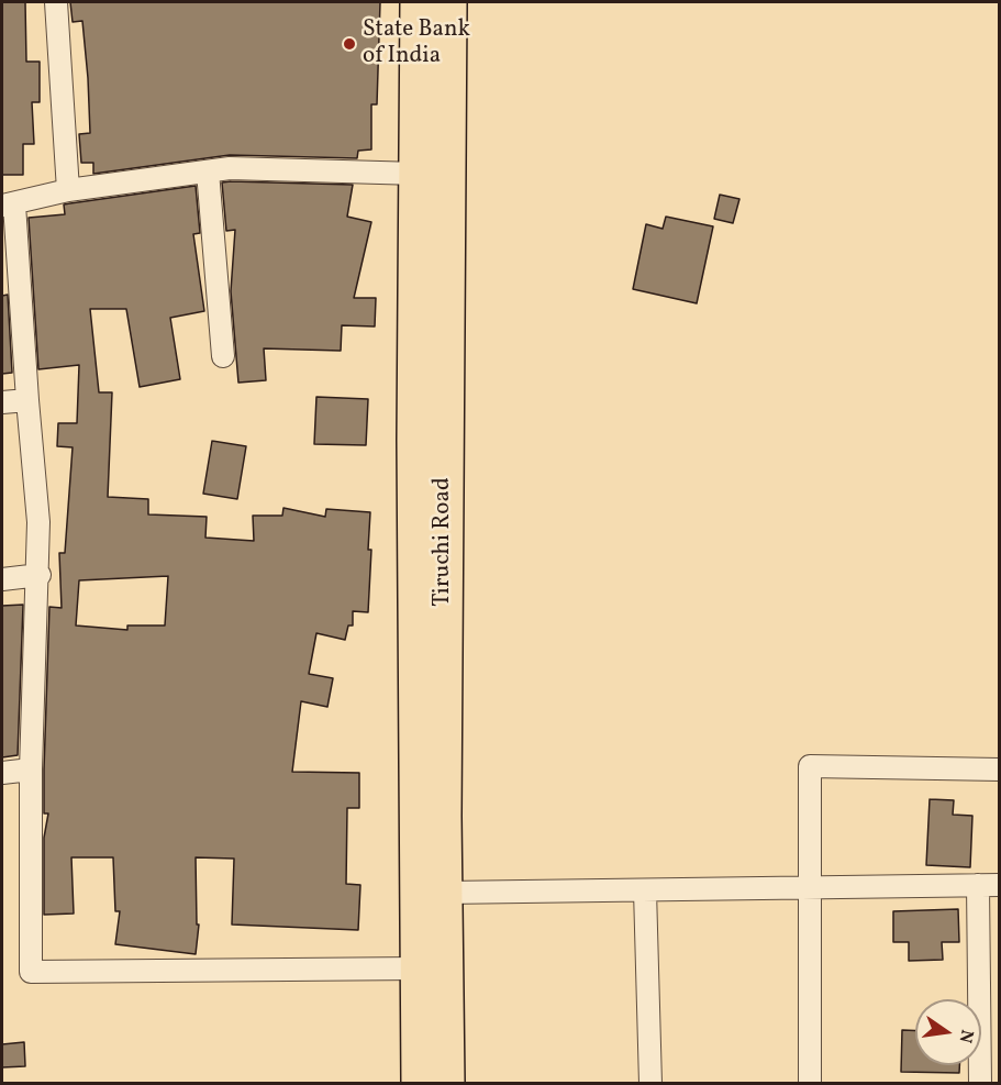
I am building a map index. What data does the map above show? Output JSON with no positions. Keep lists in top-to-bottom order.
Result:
{
  "streets": {
    "highway": ["Tiruchi Road"]
  },
  "places": ["State Bank of India"],
  "north": "right"
}
